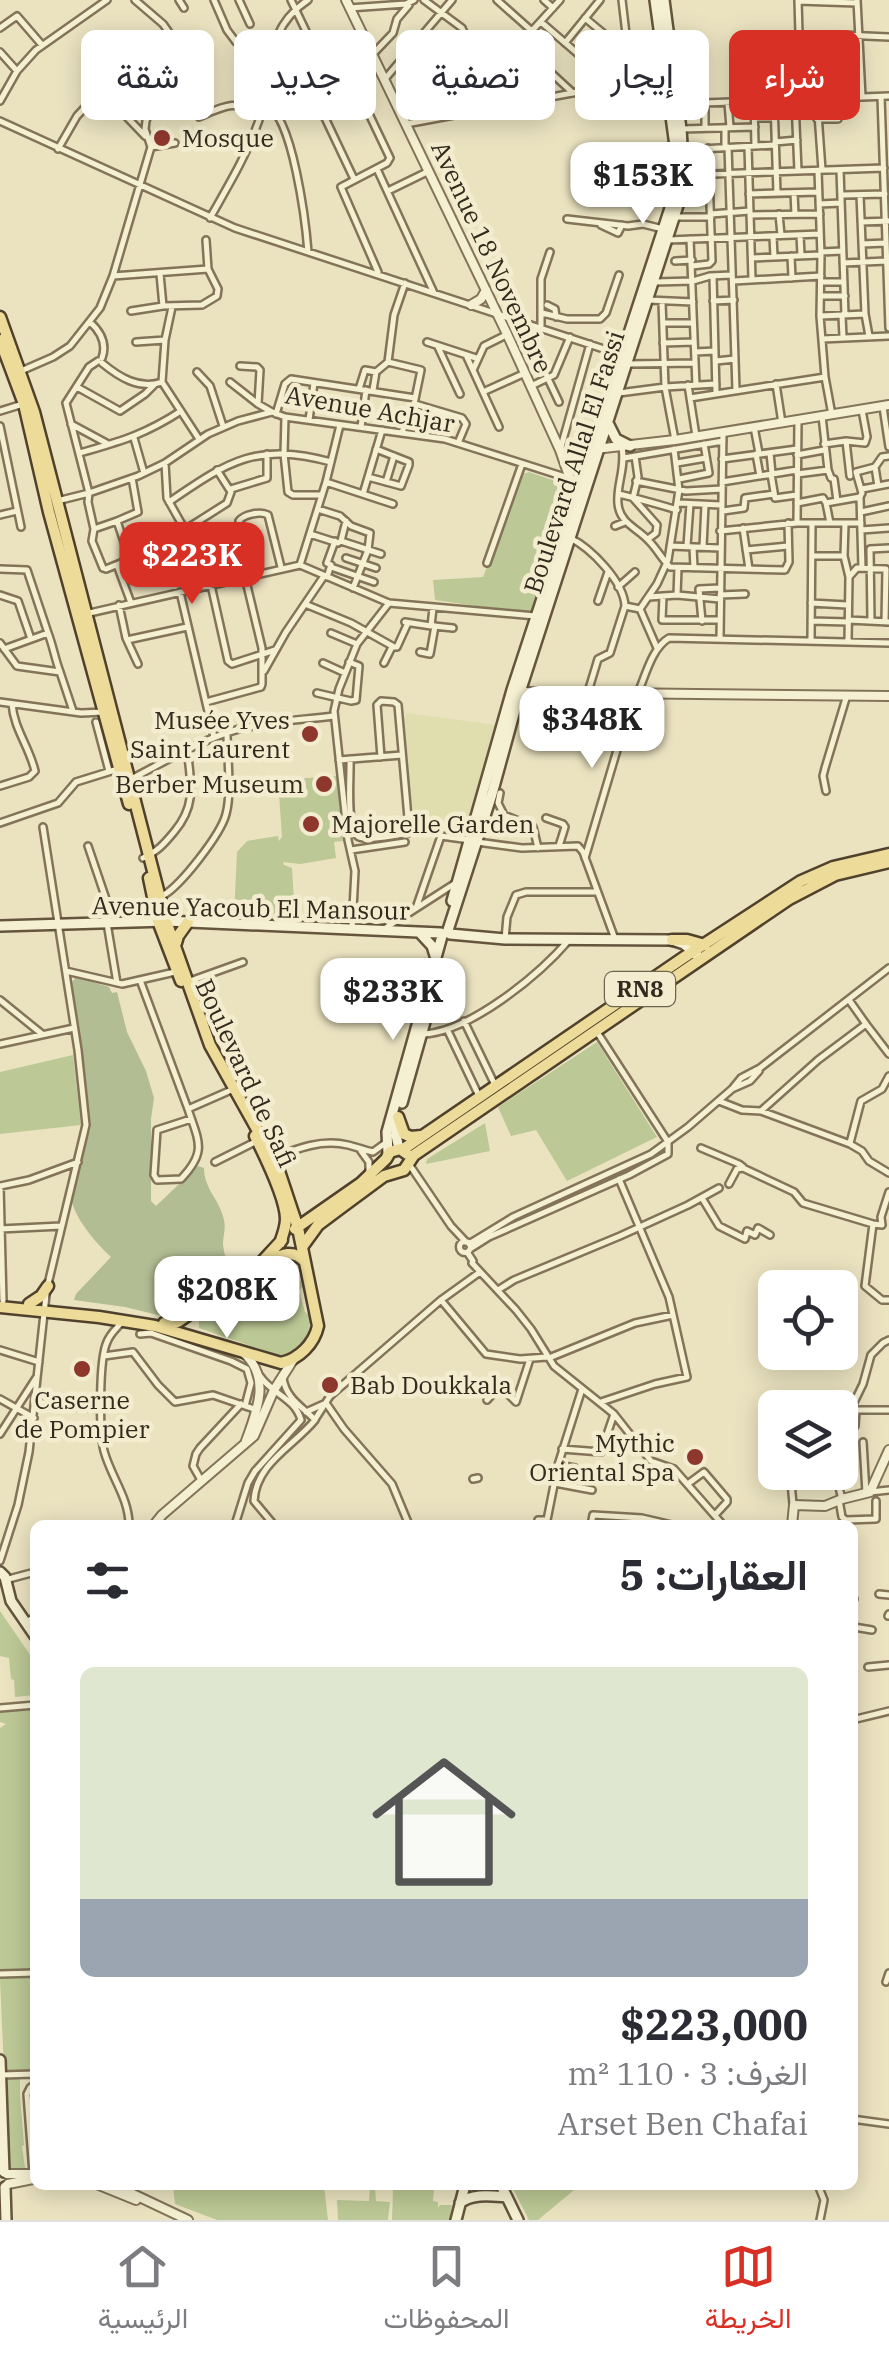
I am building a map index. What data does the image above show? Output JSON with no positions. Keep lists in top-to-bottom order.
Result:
{
  "streets": {
    "main road": [
      "Boulevard Allal El Fassi",
      "Avenue Yacoub El Mansour",
      "RN8",
      "Boulevard de Safi"
    ],
    "street": ["Avenue 18 Novembre", "Avenue Achjar"]
  },
  "crossings": [
    ["Avenue 18 Novembre", "Avenue Achjar"],
    ["Avenue 18 Novembre", "Boulevard Allal El Fassi"],
    ["Avenue Achjar", "Boulevard Allal El Fassi"],
    ["Boulevard Allal El Fassi", "Avenue Yacoub El Mansour"],
    ["Avenue Yacoub El Mansour", "RN8"],
    ["Avenue Yacoub El Mansour", "Boulevard de Safi"],
    ["RN8", "Boulevard de Safi"]
  ],
  "places": [
    "Mosque",
    "Musée Yves Saint Laurent",
    "Berber Museum",
    "Majorelle Garden",
    "Caserne de Pompier",
    "Bab Doukkala",
    "Mythic Oriental Spa"
  ],
  "page": {
    "chip": [
      "شراء",
      "إيجار",
      "تصفية",
      "جديد",
      "شقة"
    ],
    "price": [
      "$153K",
      "$223K",
      "$348K",
      "$233K",
      "$208K"
    ],
    "heading": "العقارات: 5",
    "list": [
      {
        "name": "$223,000",
        "note": "الغرف: 3 · 110 m² · Arset Ben Chafai"
      }
    ],
    "tabs": ["الخريطة", "المحفوظات", "الرئيسية"]
  }
}
